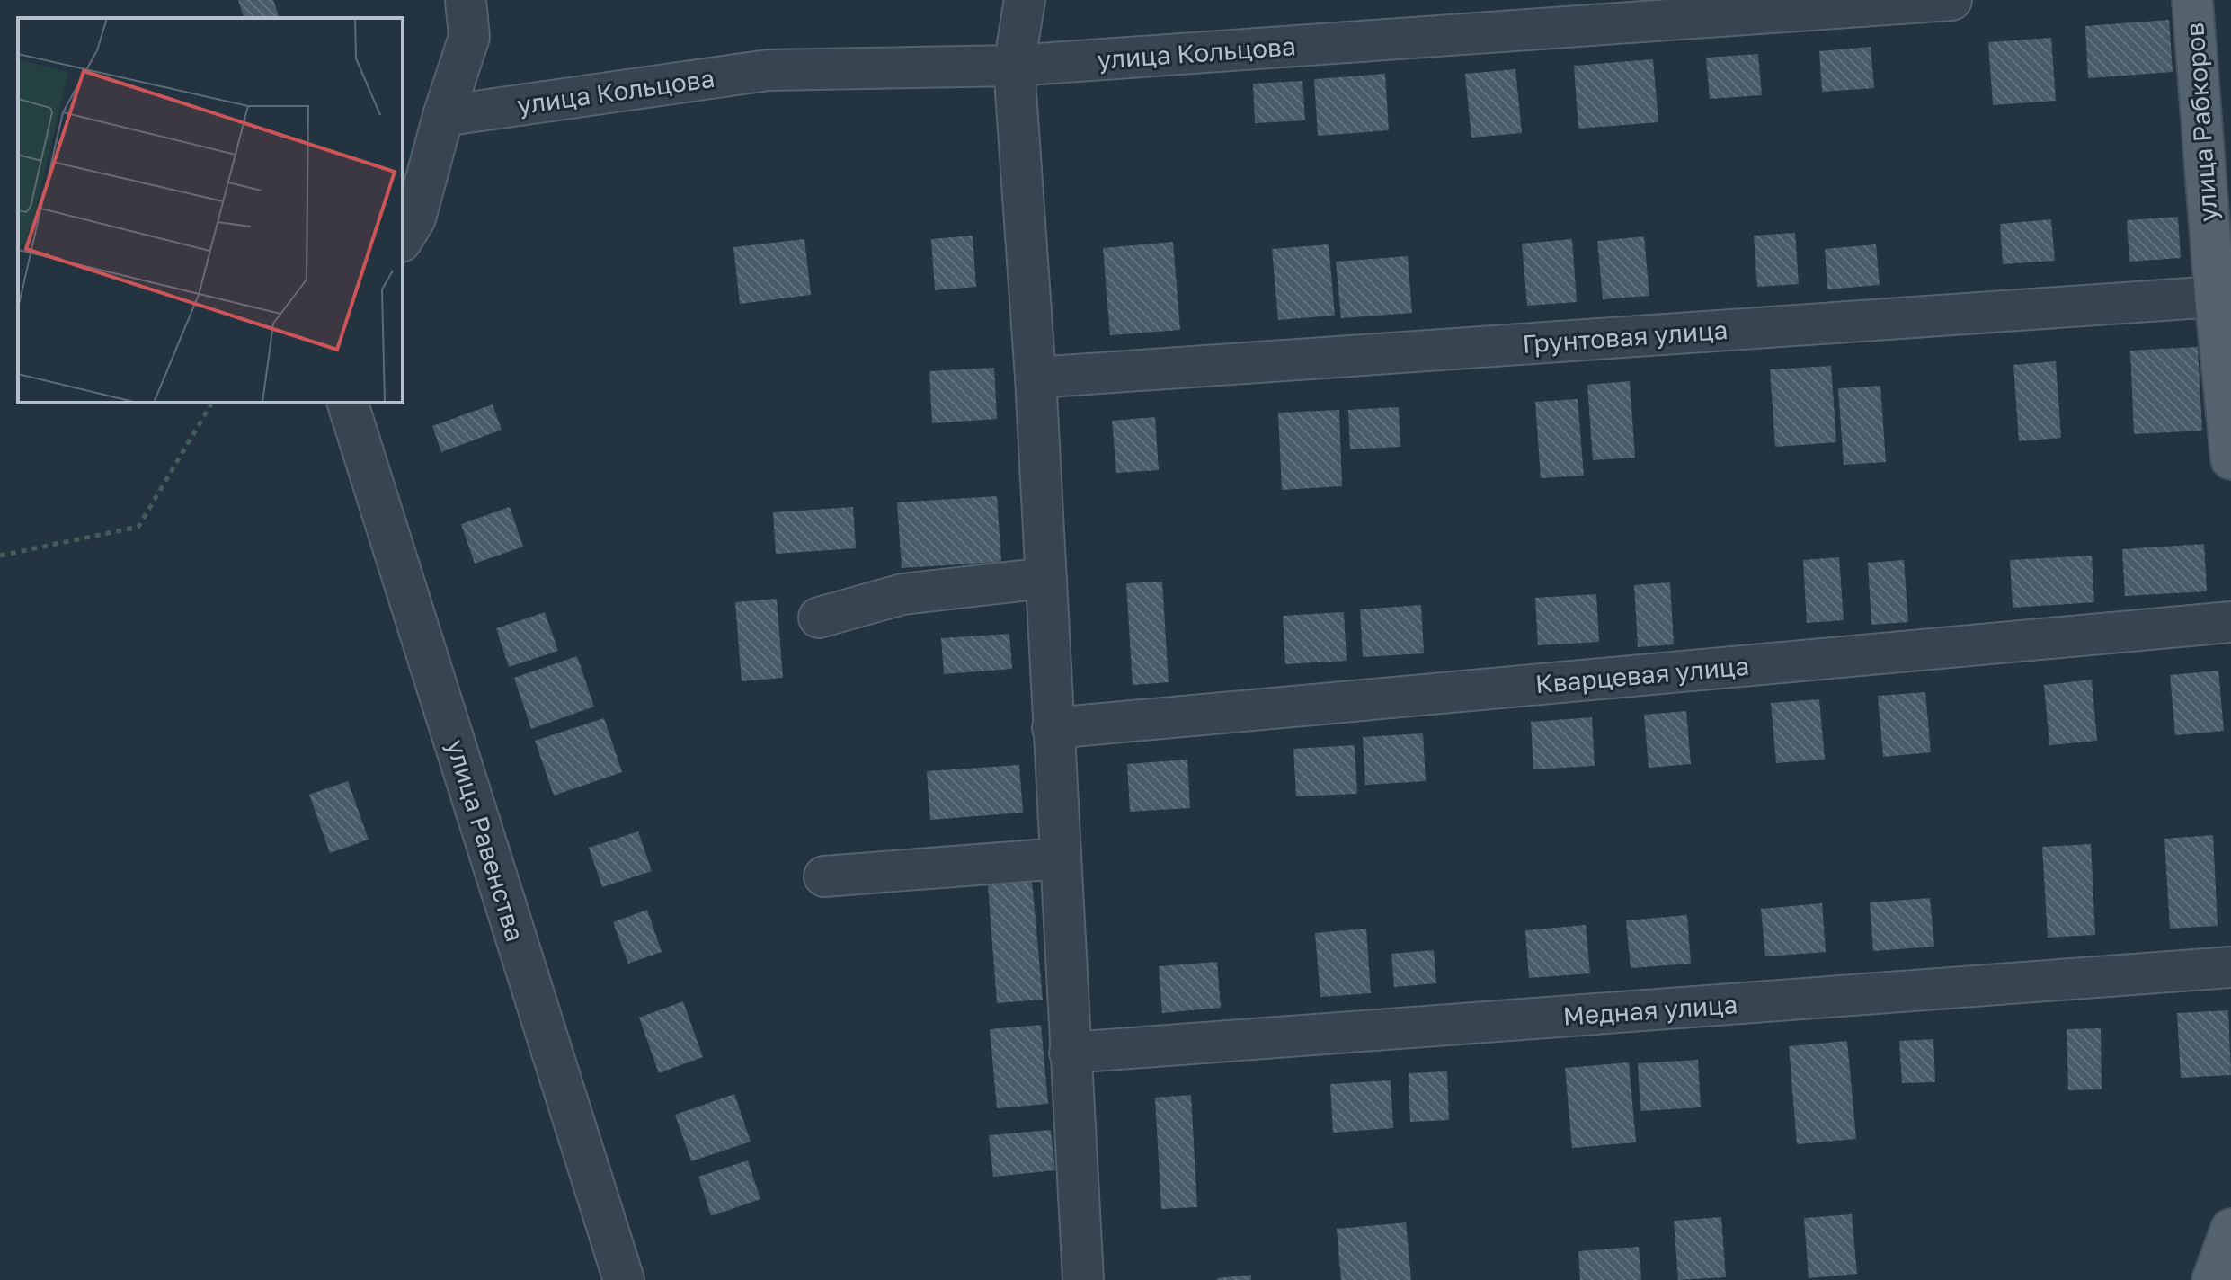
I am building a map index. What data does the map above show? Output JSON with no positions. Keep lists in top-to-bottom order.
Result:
{
  "streets": {
    "main road": ["улица Рабкоров"],
    "street": [
      "улица Кольцова",
      "Грунтовая улица",
      "Кварцевая улица",
      "улица Равенства",
      "Медная улица"
    ]
  },
  "crossings": [
    ["улица Рабкоров", "Грунтовая улица"]
  ]
}
